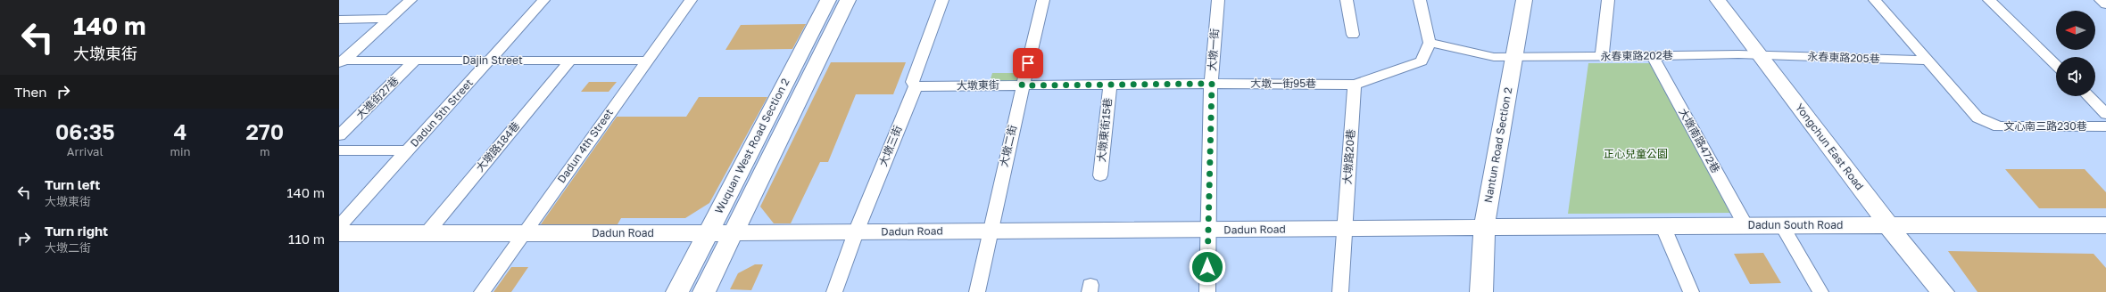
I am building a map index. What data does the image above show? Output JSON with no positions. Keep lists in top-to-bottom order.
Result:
{
  "streets": {
    "street": [
      "大墩一街",
      "永春東路202巷",
      "永春東路205巷",
      "Dajin Street",
      "大墩一街95巷",
      "大墩東街",
      "大進街27巷",
      "Dadun 5th Street",
      "文心南三路230巷",
      "大墩東街15巷",
      "大墩南路472巷",
      "Nantun Road Section 2",
      "Dadun 4th Street",
      "Wuquan West Road Section 2",
      "大墩三街",
      "大墩二街",
      "大墩路184巷",
      "Yongchun East Road",
      "大墩路20巷",
      "Dadun South Road",
      "Dadun Road"
    ]
  },
  "crossings": [
    ["大墩一街", "大墩一街95巷"],
    ["大墩一街", "大墩東街"],
    ["大墩一街", "Dadun Road"],
    ["永春東路202巷", "永春東路205巷"],
    ["永春東路202巷", "大墩一街95巷"],
    ["永春東路202巷", "大墩南路472巷"],
    ["永春東路202巷", "Nantun Road Section 2"],
    ["永春東路202巷", "Yongchun East Road"],
    ["永春東路205巷", "文心南三路230巷"],
    ["永春東路205巷", "Yongchun East Road"],
    ["Dajin Street", "大進街27巷"],
    ["Dajin Street", "Dadun 5th Street"],
    ["Dajin Street", "Dadun 4th Street"],
    ["Dajin Street", "大墩路184巷"],
    ["大墩一街95巷", "大墩東街"],
    ["大墩一街95巷", "大墩路20巷"],
    ["大墩東街", "大墩東街15巷"],
    ["大墩東街", "大墩三街"],
    ["大墩東街", "大墩二街"],
    ["大墩南路472巷", "Dadun South Road"],
    ["Nantun Road Section 2", "Dadun South Road"],
    ["Nantun Road Section 2", "Dadun Road"],
    ["Dadun 4th Street", "Dadun Road"],
    ["Wuquan West Road Section 2", "Dadun Road"],
    ["大墩三街", "Dadun Road"],
    ["大墩二街", "Dadun Road"],
    ["大墩路184巷", "Dadun Road"],
    ["Yongchun East Road", "Dadun South Road"],
    ["大墩路20巷", "Dadun Road"],
    ["Dadun South Road", "Dadun Road"]
  ],
  "parks": ["正心兒童公園"],
  "north": "left",
  "page": {
    "turn": ["140 m", "大墩東街"],
    "then": "Then",
    "eta": [
      "06:35",
      "Arrival",
      "4",
      "min",
      "270",
      "m"
    ],
    "list": [
      {
        "name": "Turn left",
        "note": "大墩東街",
        "value": "140 m"
      },
      {
        "name": "Turn right",
        "note": "大墩二街",
        "value": "110 m"
      }
    ]
  }
}
